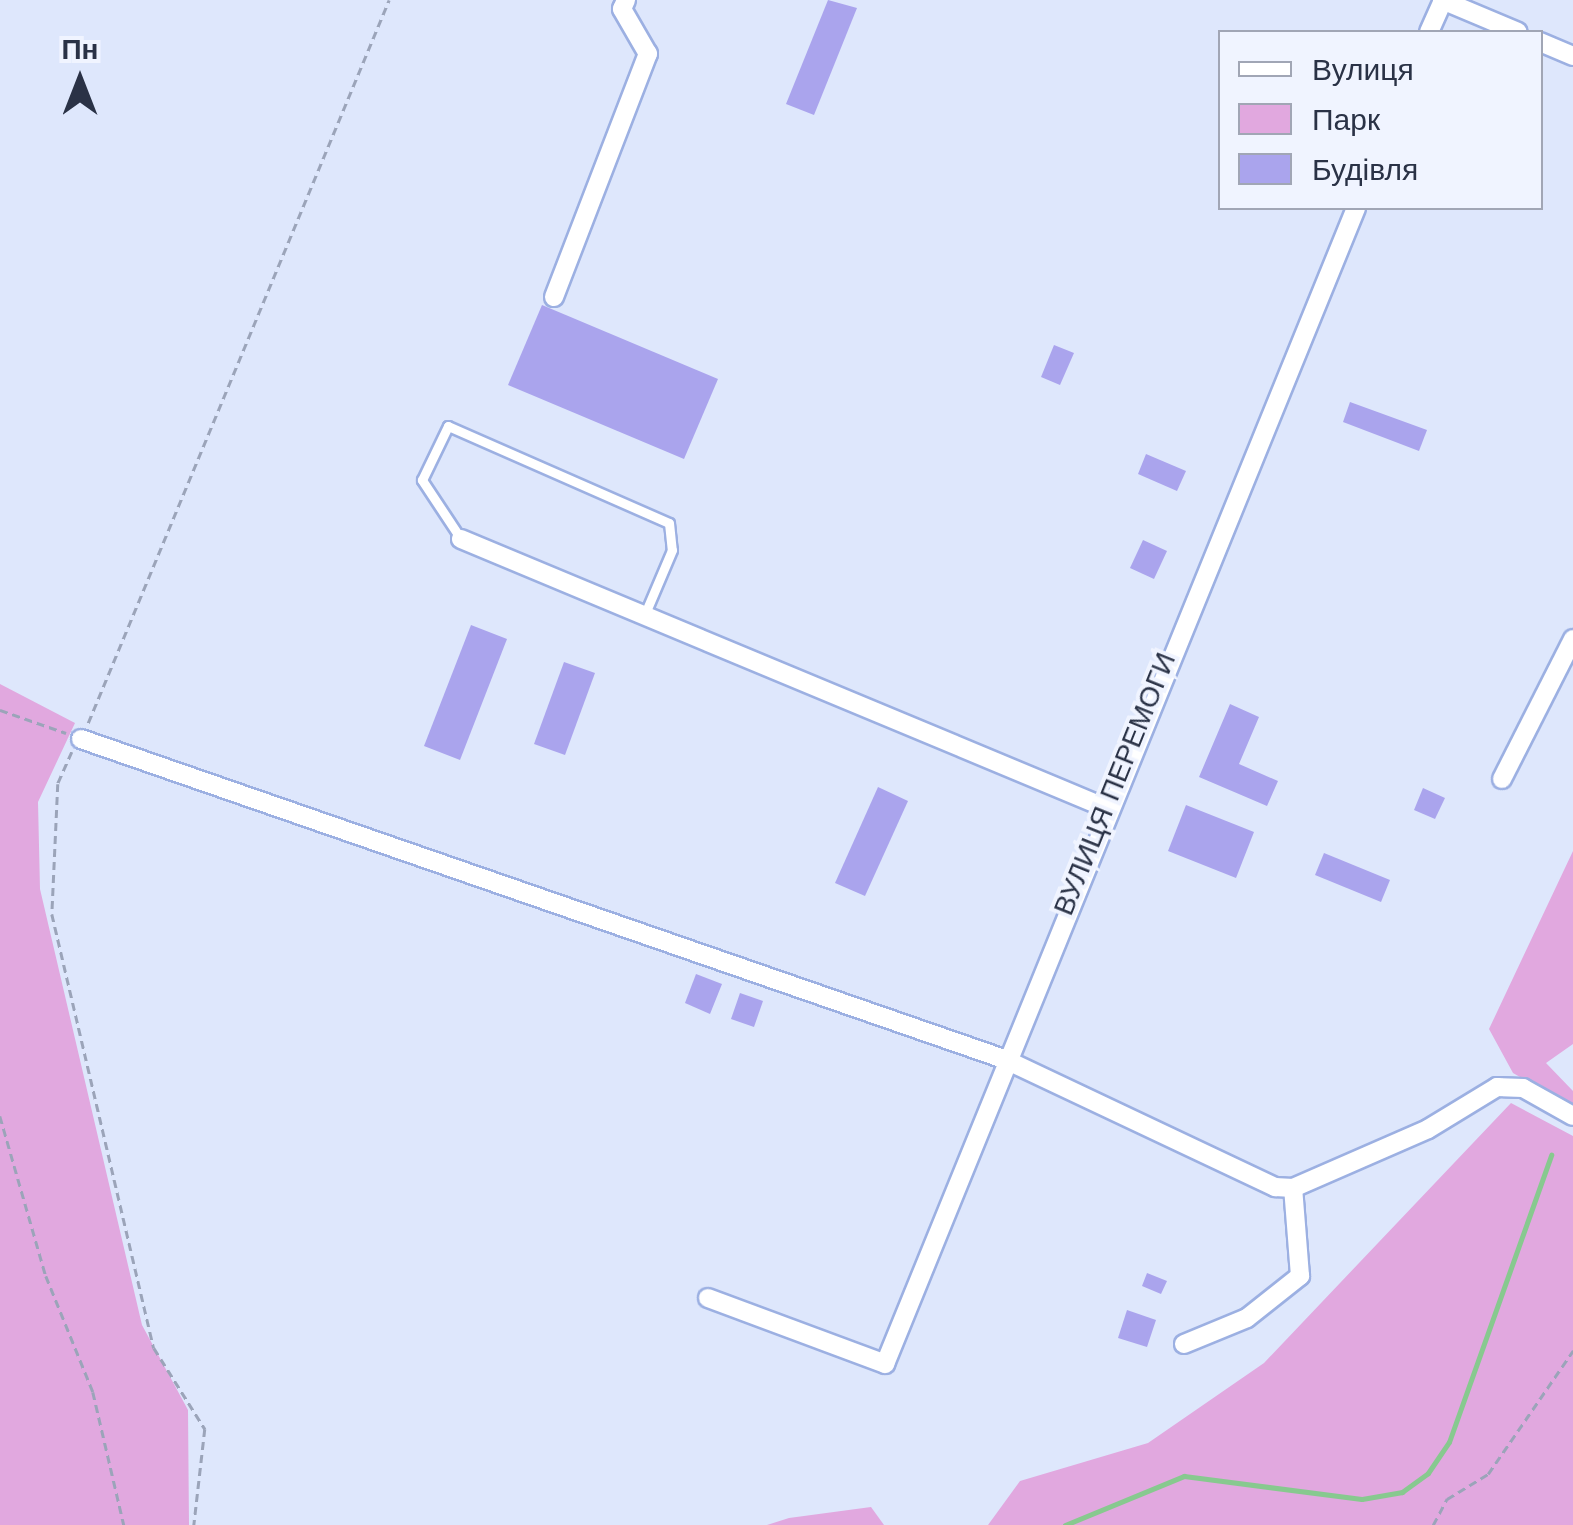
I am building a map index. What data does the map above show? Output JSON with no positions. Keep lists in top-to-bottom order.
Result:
{
  "streets": {
    "street": ["ВУЛИЦЯ ПЕРЕМОГИ"]
  },
  "legend": ["Вулиця", "Парк", "Будівля"],
  "north": "top"
}
